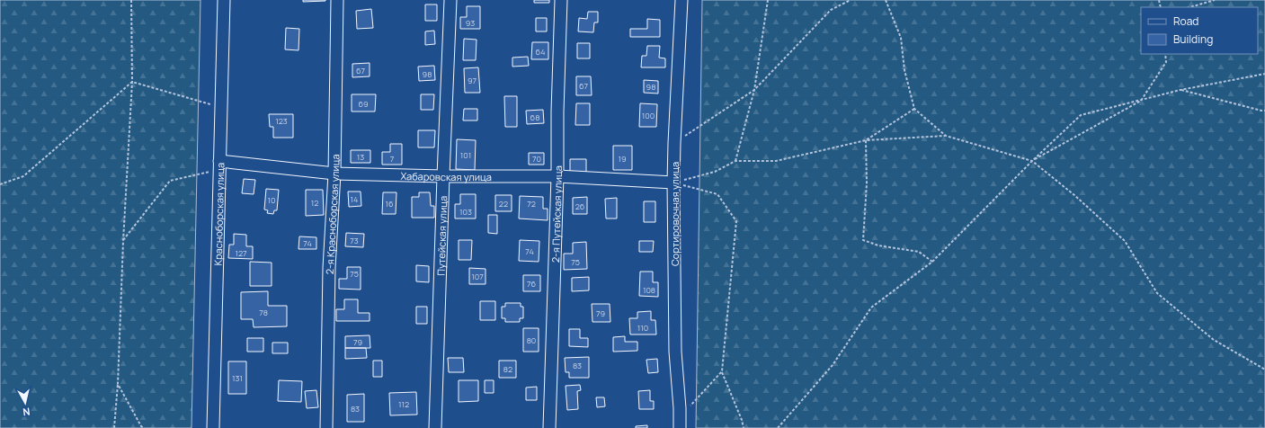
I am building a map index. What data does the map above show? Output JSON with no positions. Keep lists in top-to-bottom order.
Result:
{
  "streets": {
    "street": [
      "Хабаровская улица",
      "Красноборская улица",
      "2-я Красноборская улица",
      "2-я Путейская улица",
      "Сортировочная улица",
      "Путейская улица"
    ]
  },
  "crossings": [
    ["Хабаровская улица", "Красноборская улица"],
    ["Хабаровская улица", "2-я Красноборская улица"],
    ["Хабаровская улица", "2-я Путейская улица"],
    ["Хабаровская улица", "Сортировочная улица"],
    ["Хабаровская улица", "Путейская улица"]
  ],
  "house_numbers": [
    "93",
    "64",
    "67",
    "98",
    "97",
    "67",
    "98",
    "69",
    "100",
    "68",
    "123",
    "101",
    "13",
    "7",
    "70",
    "19",
    "14",
    "10",
    "12",
    "16",
    "22",
    "72",
    "26",
    "103",
    "73",
    "74",
    "74",
    "127",
    "75",
    "75",
    "107",
    "76",
    "108",
    "78",
    "79",
    "110",
    "80",
    "79",
    "83",
    "82",
    "131",
    "112",
    "83"
  ],
  "legend": ["Road", "Building"],
  "north": "bottom"
}
